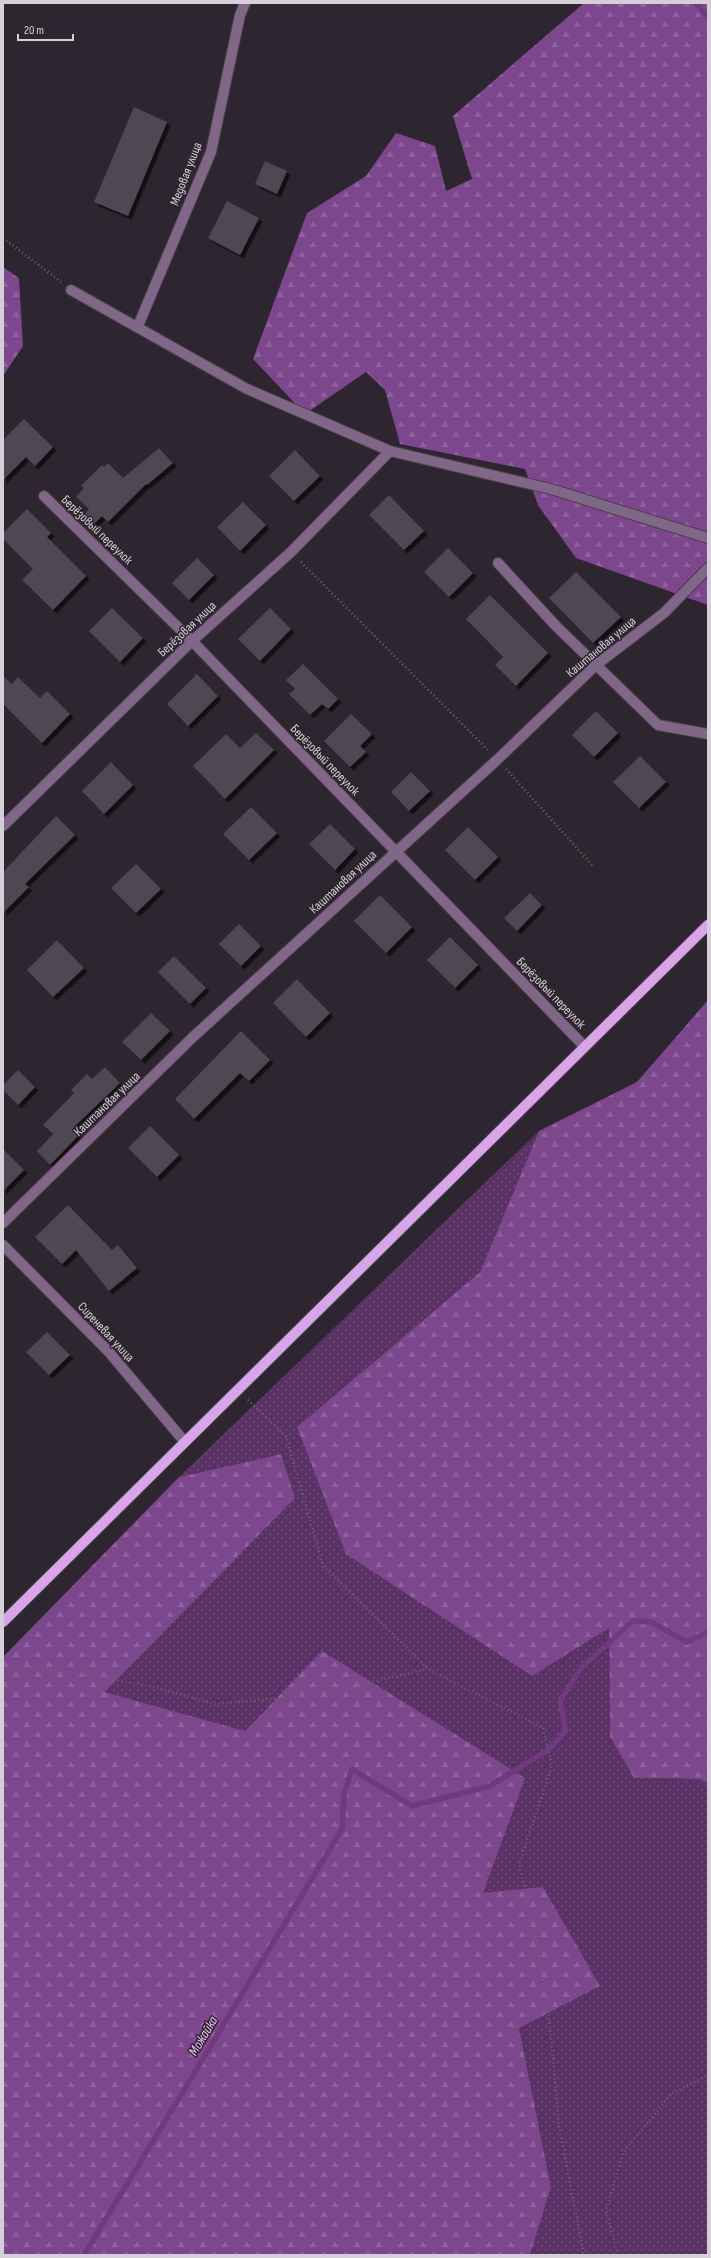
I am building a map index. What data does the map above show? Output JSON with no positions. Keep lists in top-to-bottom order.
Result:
{
  "streets": {
    "street": [
      "Медовая улица",
      "Берёзовый переулок",
      "Берёзовая улица",
      "Каштановая улица",
      "Сиреневая улица"
    ]
  },
  "crossings": [
    ["Берёзовый переулок", "Берёзовая улица"],
    ["Берёзовый переулок", "Каштановая улица"]
  ],
  "water": ["Можайка"],
  "scale_bar": "20 m"
}
